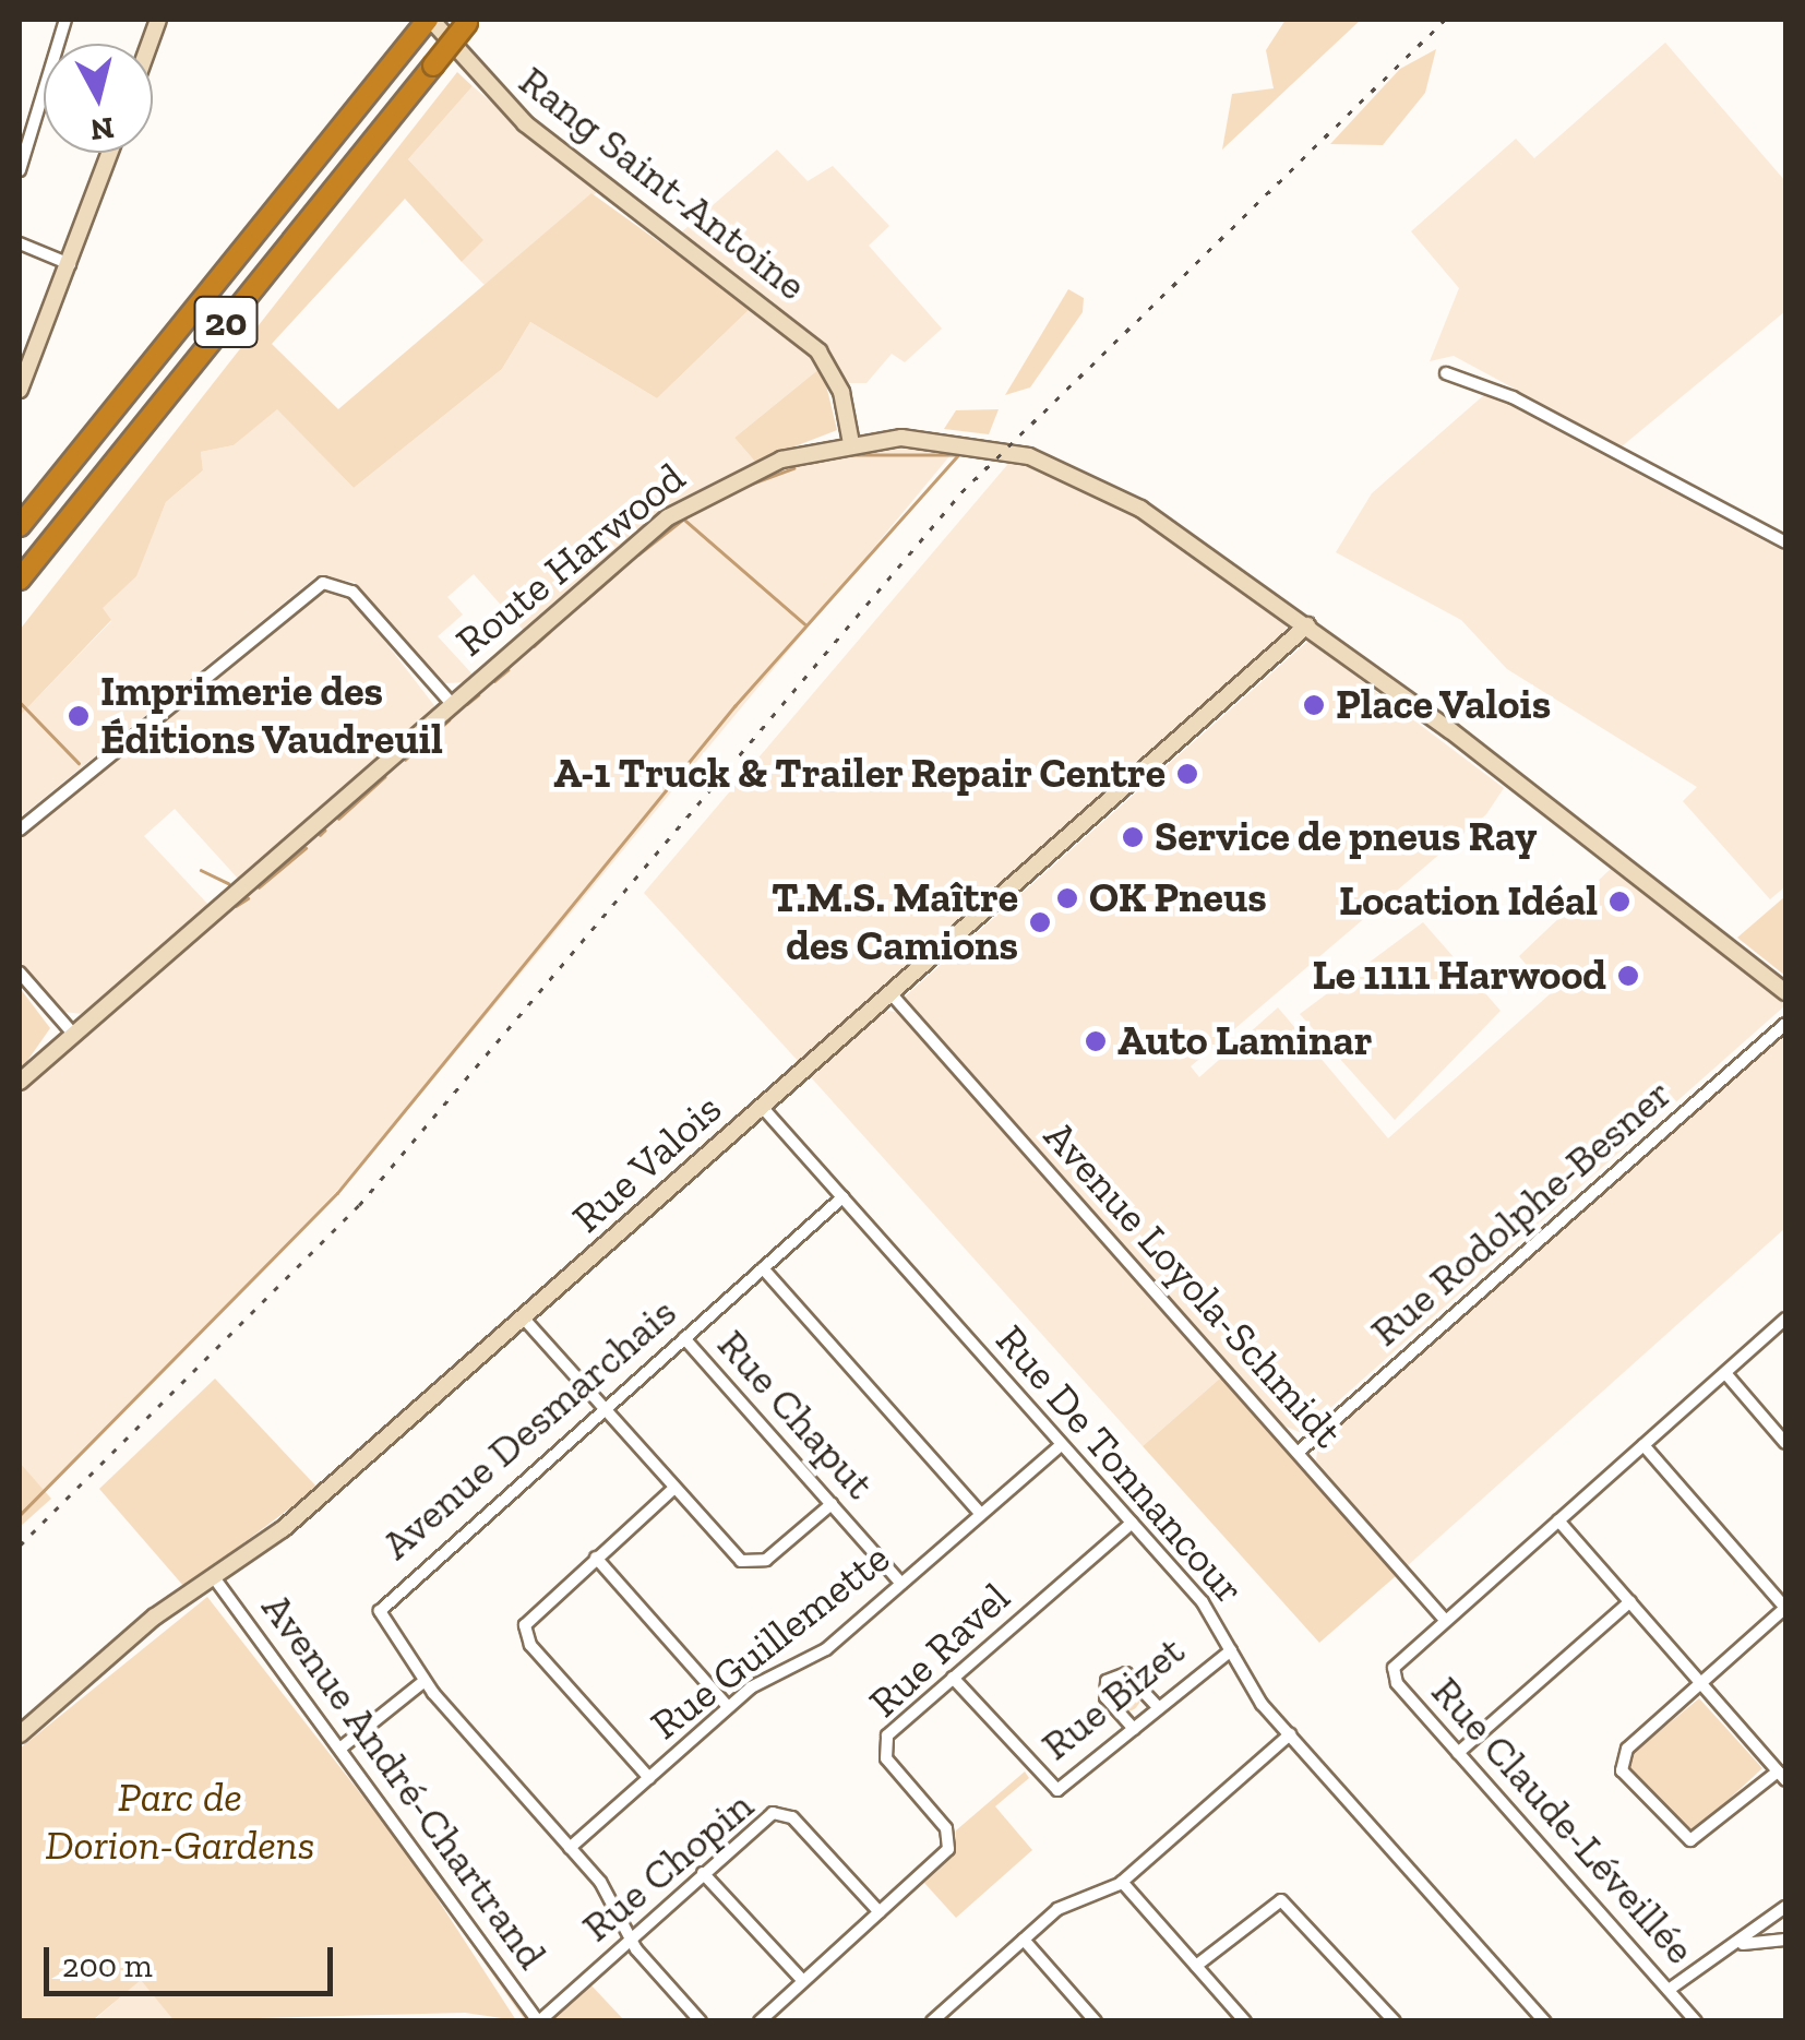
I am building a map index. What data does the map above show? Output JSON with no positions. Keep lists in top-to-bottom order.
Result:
{
  "streets": {
    "highway": ["20"],
    "street": [
      "Rang Saint-Antoine",
      "Route Harwood",
      "Rue Valois",
      "Rue Rodolphe-Besner",
      "Avenue Loyola-Schmidt",
      "Rue Chaput",
      "Avenue Desmarchais",
      "Rue De Tonnancour",
      "Rue Guillemette",
      "Rue Ravel",
      "Rue Bizet",
      "Avenue André-Chartrand",
      "Rue Claude-Léveillée",
      "Rue Chopin"
    ]
  },
  "crossings": [
    ["Rang Saint-Antoine", "20"],
    ["Rang Saint-Antoine", "Route Harwood"],
    ["Route Harwood", "Rue Valois"],
    ["Rue Valois", "Avenue Loyola-Schmidt"],
    ["Rue Valois", "Rue De Tonnancour"],
    ["Rue Valois", "Avenue André-Chartrand"],
    ["Rue Rodolphe-Besner", "Avenue Loyola-Schmidt"],
    ["Avenue Loyola-Schmidt", "Rue Claude-Léveillée"],
    ["Rue Chaput", "Avenue Desmarchais"],
    ["Rue Chaput", "Rue Guillemette"],
    ["Avenue Desmarchais", "Rue De Tonnancour"],
    ["Avenue Desmarchais", "Rue Guillemette"],
    ["Avenue Desmarchais", "Rue Chopin"],
    ["Rue De Tonnancour", "Rue Guillemette"],
    ["Rue De Tonnancour", "Rue Ravel"],
    ["Rue De Tonnancour", "Rue Bizet"],
    ["Rue Ravel", "Rue Bizet"],
    ["Rue Ravel", "Rue Chopin"],
    ["Avenue André-Chartrand", "Rue Chopin"]
  ],
  "parks": ["Parc de Dorion-Gardens"],
  "places": [
    "Place Valois",
    "Imprimerie des Éditions Vaudreuil",
    "A-1 Truck & Trailer Repair Centre",
    "Service de pneus Ray",
    "OK Pneus",
    "Location Idéal",
    "T.M.S. Maître des Camions",
    "Le 1111 Harwood",
    "Auto Laminar"
  ],
  "scale_bar": "200 m",
  "north": "bottom"
}
